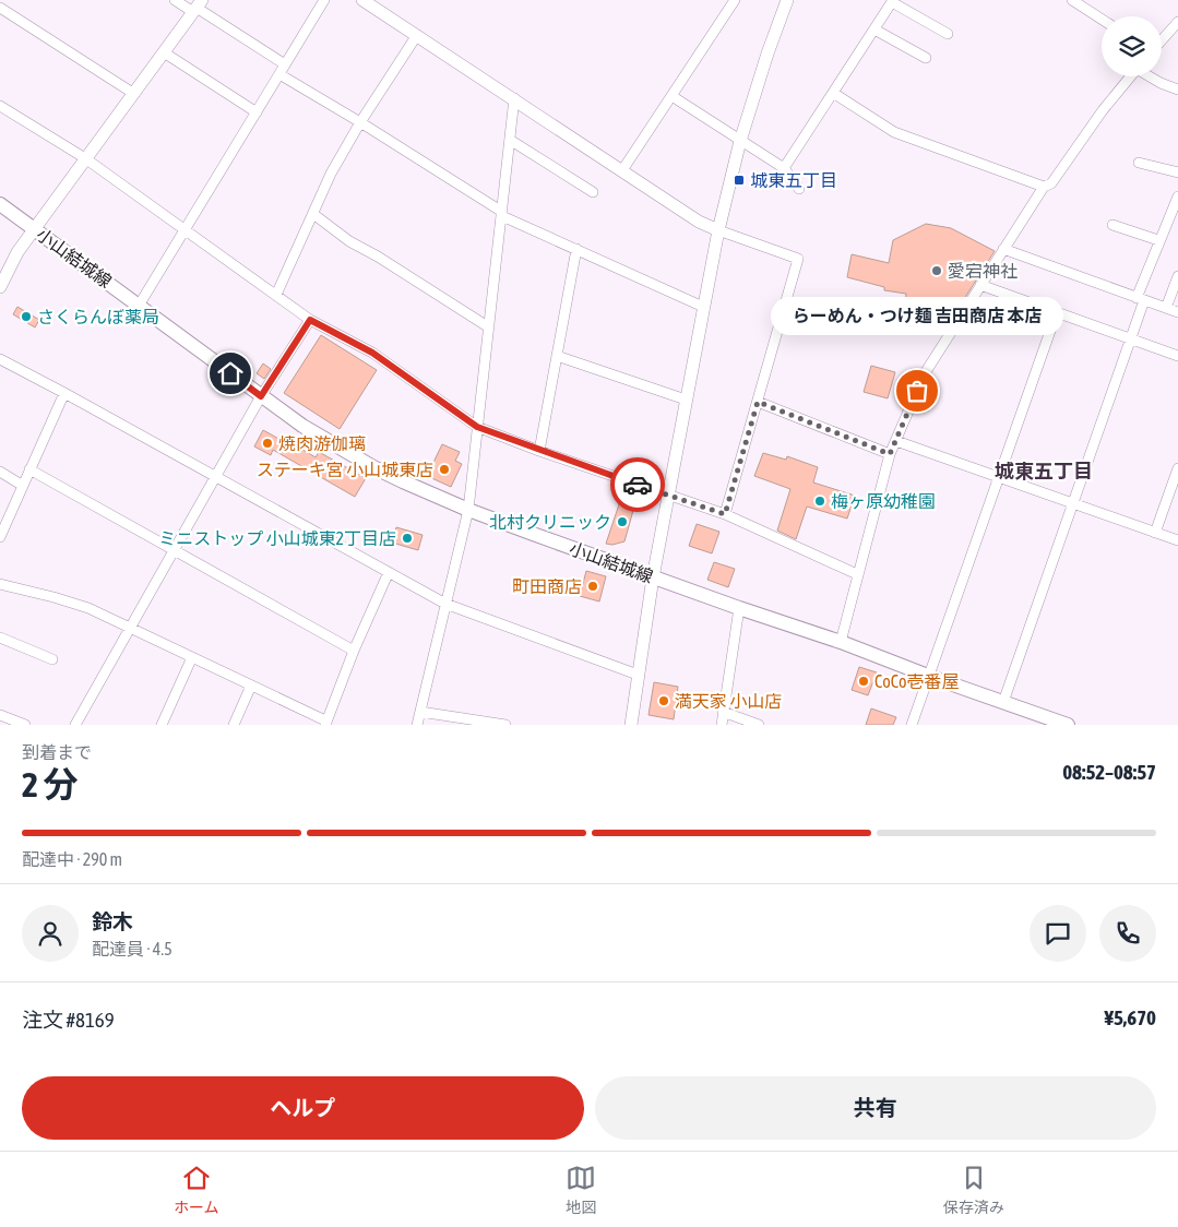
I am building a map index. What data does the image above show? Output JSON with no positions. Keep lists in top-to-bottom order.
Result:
{
  "streets": {
    "main road": ["小山結城線"]
  },
  "districts": ["城東五丁目"],
  "places": {
    "transit": ["城東五丁目"],
    "other": [
      "愛宕神社",
      "さくらんぼ薬局",
      "らーめん・つけ麺 吉田商店 本店",
      "焼肉游伽璃",
      "ステーキ宮 小山城東店",
      "梅ヶ原幼稚園",
      "北村クリニック",
      "ミニストップ 小山城東2丁目店",
      "町田商店",
      "CoCo壱番屋",
      "満天家 小山店"
    ]
  },
  "page": {
    "bubble": "らーめん・つけ麺 吉田商店 本店",
    "heading": ["2 分", "到着まで", "08:52–08:57"],
    "panel": [
      "鈴木",
      "配達員 · 4.5",
      "注文 #8169",
      "¥5,670"
    ],
    "bar": "配達中 · 290 m",
    "buttons": ["ヘルプ", "共有"],
    "tabs": ["ホーム", "地図", "保存済み"]
  }
}
